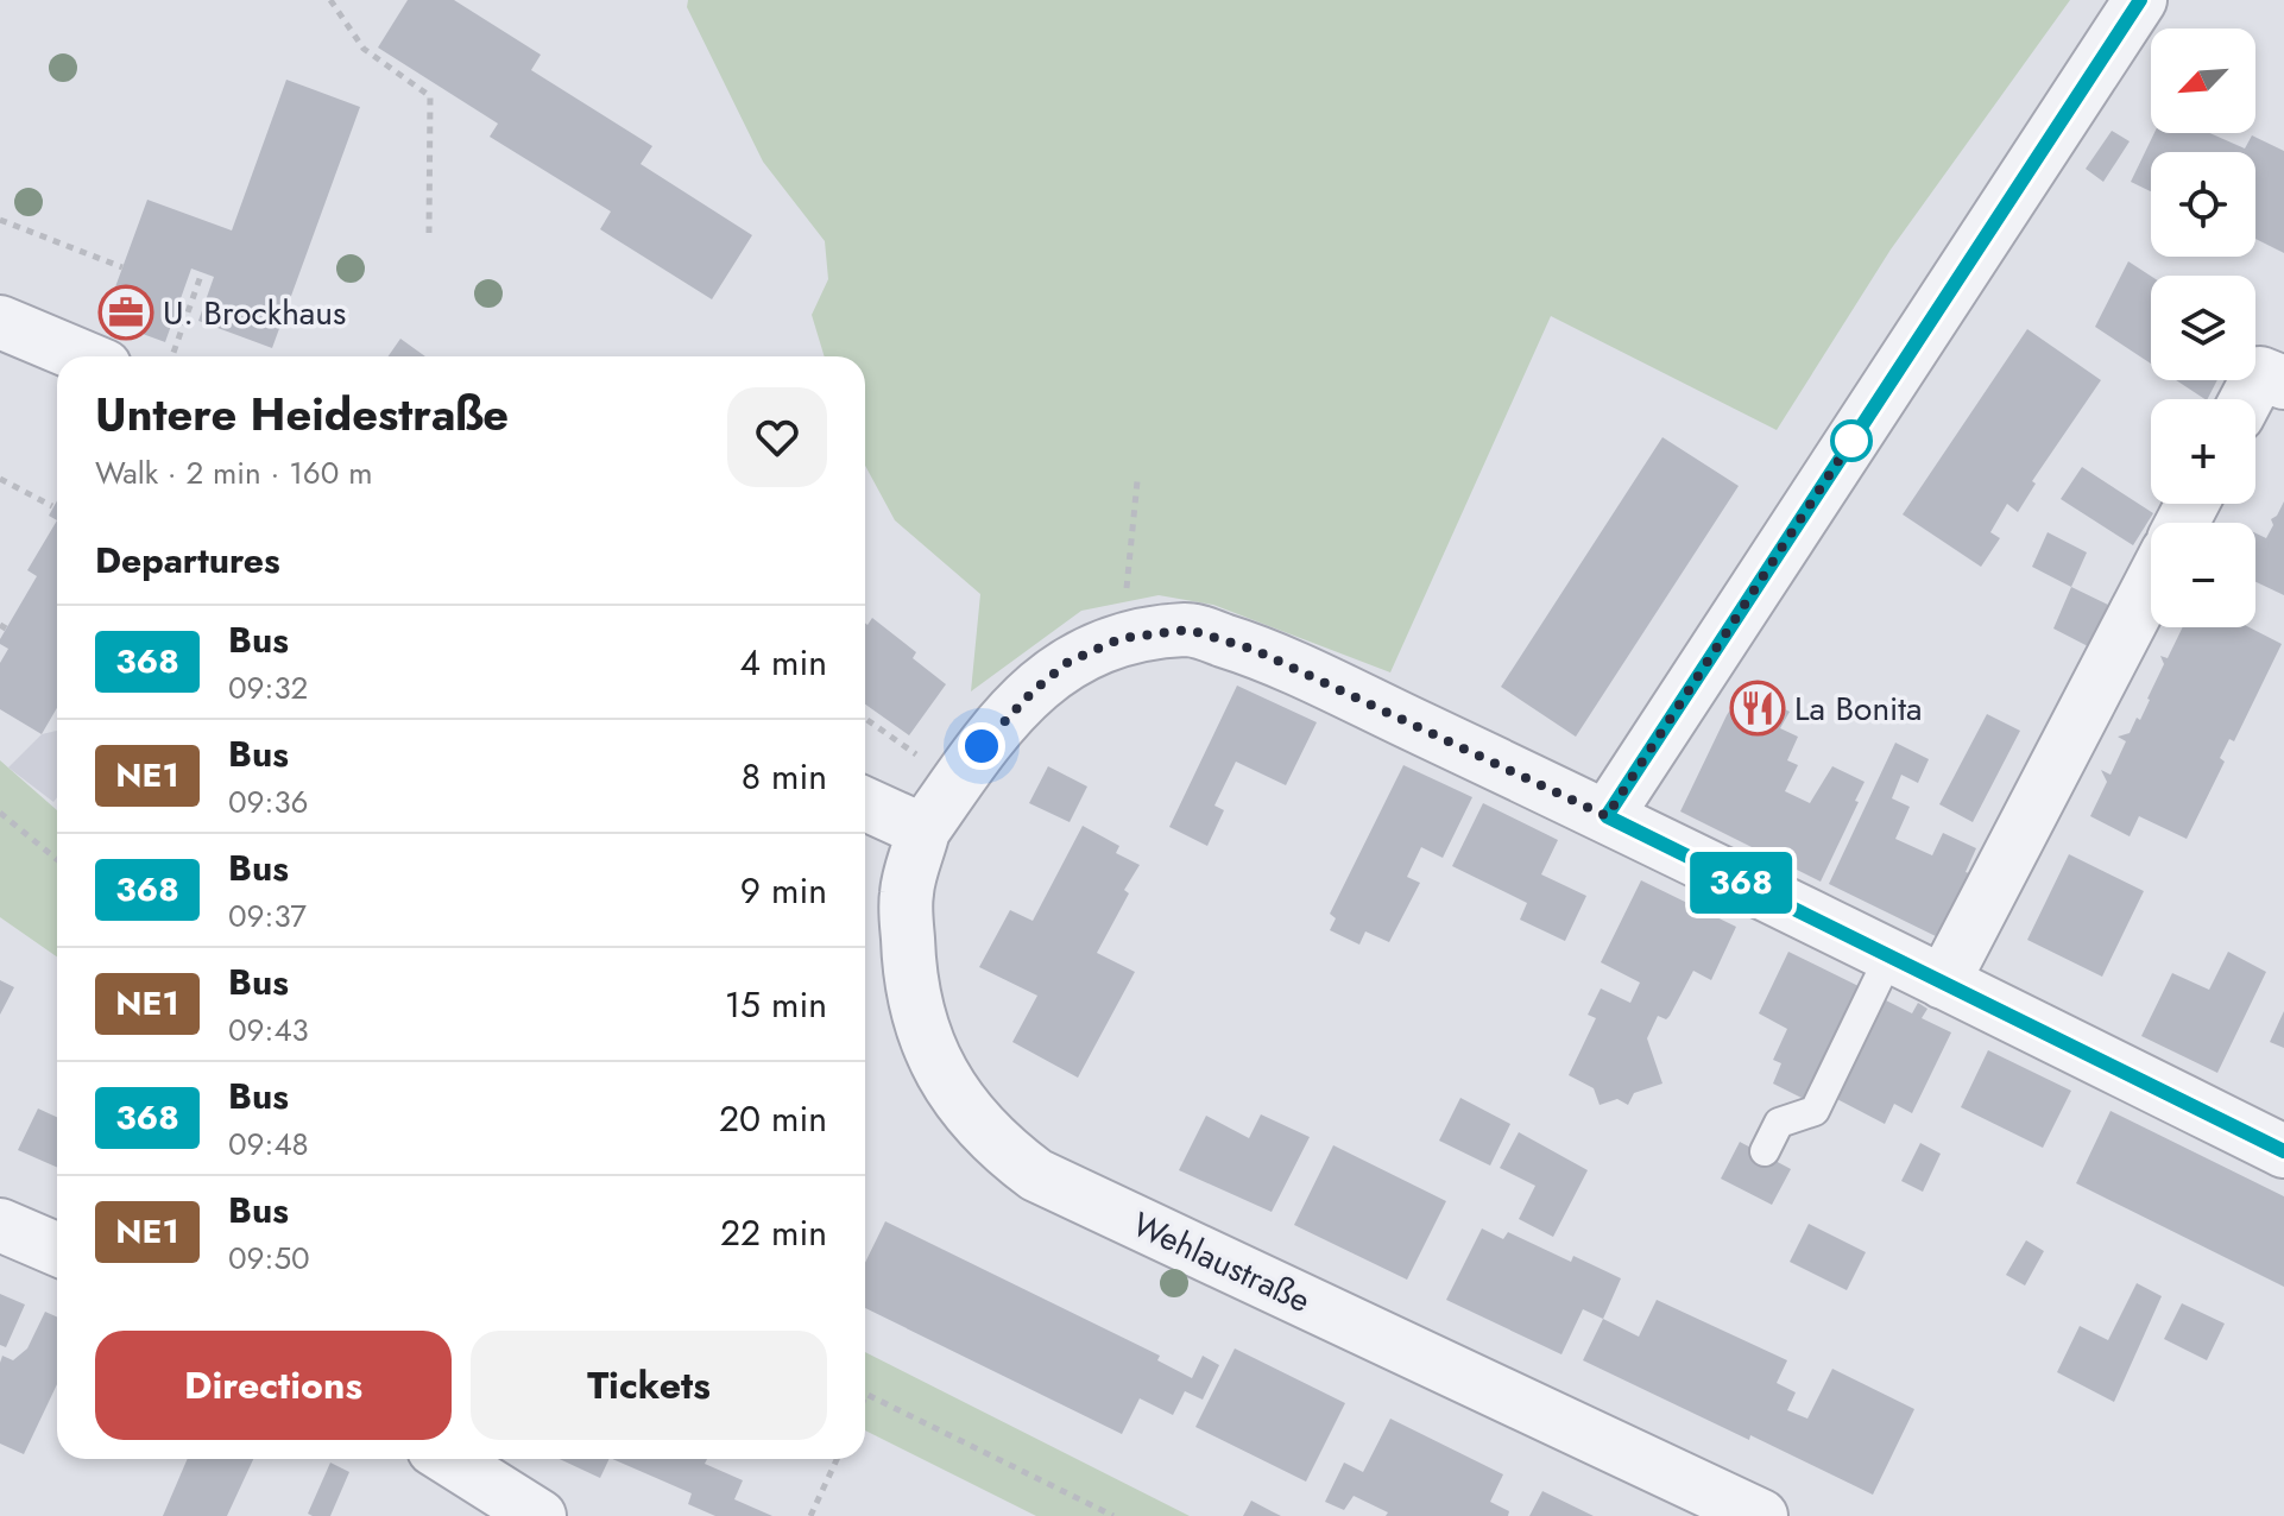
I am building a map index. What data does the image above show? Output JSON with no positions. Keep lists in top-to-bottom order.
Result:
{
  "streets": {
    "street": ["Wehlaustraße"]
  },
  "places": {
    "office": ["U. Brockhaus"],
    "restaurant": ["La Bonita"]
  },
  "lines": ["bus line 368"],
  "north": "bottom left",
  "page": {
    "on_map": "368",
    "map_buttons": ["+", "−"],
    "heading": [
      ["Untere Heidestraße", "Walk · 2 min · 160 m"],
      "Departures"
    ],
    "list": [
      {
        "mark": "368",
        "name": "Bus",
        "note": "09:32",
        "value": "4 min"
      },
      {
        "mark": "NE1",
        "name": "Bus",
        "note": "09:36",
        "value": "8 min"
      },
      {
        "mark": "368",
        "name": "Bus",
        "note": "09:37",
        "value": "9 min"
      },
      {
        "mark": "NE1",
        "name": "Bus",
        "note": "09:43",
        "value": "15 min"
      },
      {
        "mark": "368",
        "name": "Bus",
        "note": "09:48",
        "value": "20 min"
      },
      {
        "mark": "NE1",
        "name": "Bus",
        "note": "09:50",
        "value": "22 min"
      }
    ],
    "buttons": ["Directions", "Tickets"]
  }
}
